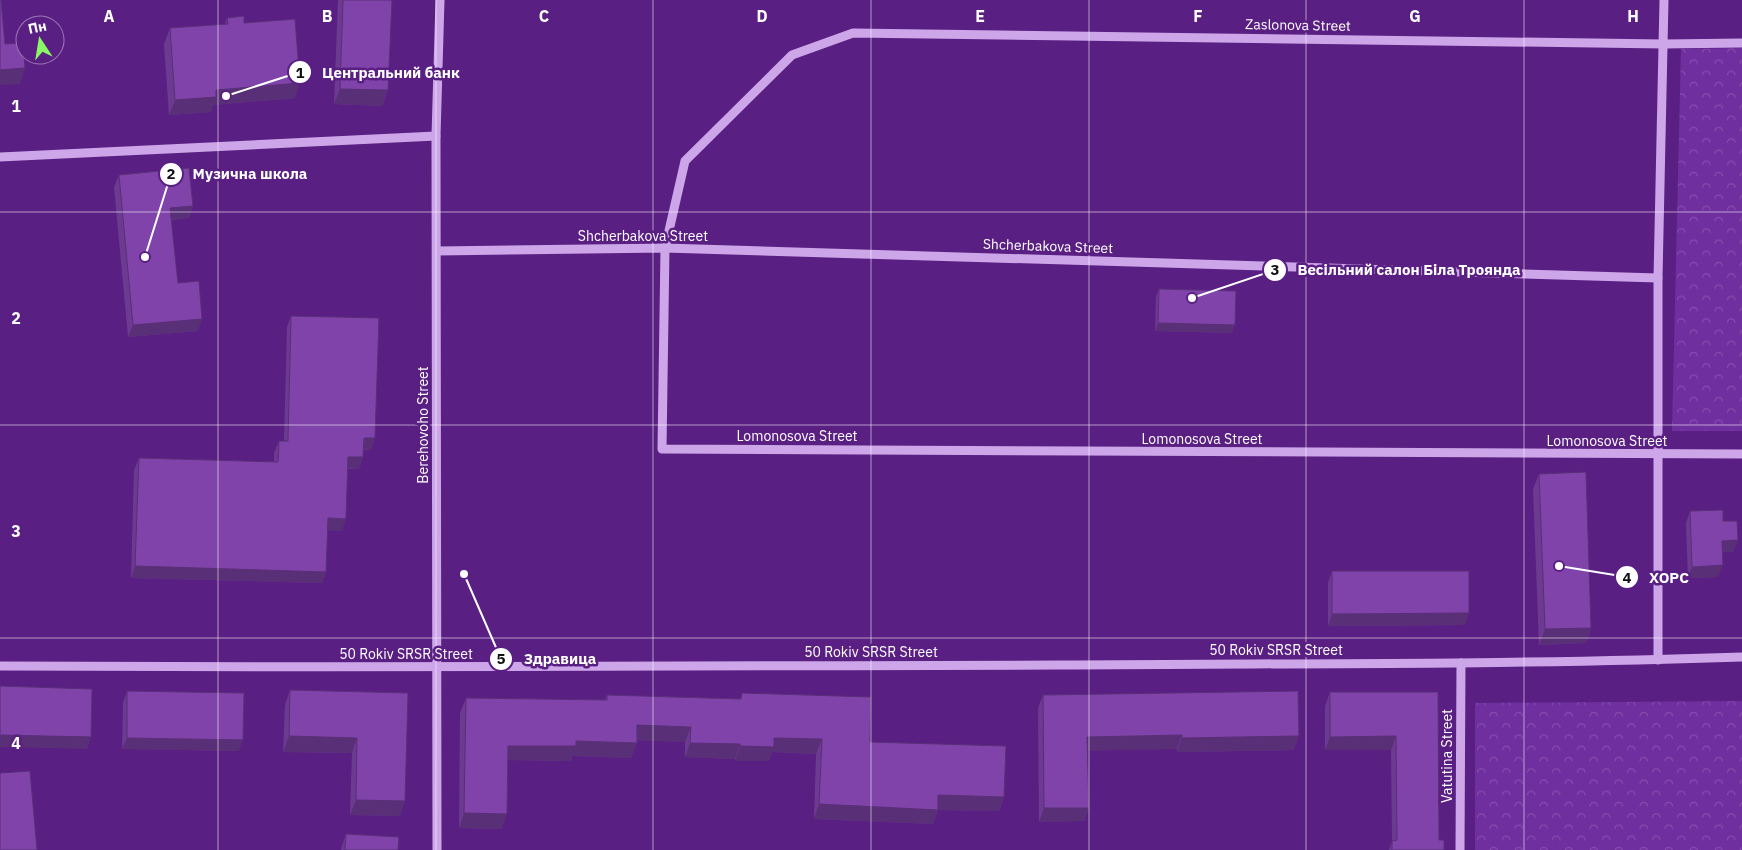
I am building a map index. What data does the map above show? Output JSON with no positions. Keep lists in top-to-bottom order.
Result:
{
  "streets": {
    "street": [
      "Zaslonova Street",
      "Shcherbakova Street",
      "Berehovoho Street",
      "Lomonosova Street",
      "50 Rokiv SRSR Street",
      "Vatutina Street"
    ]
  },
  "crossings": [
    ["Zaslonova Street", "Shcherbakova Street"],
    ["Zaslonova Street", "Lomonosova Street"],
    ["Shcherbakova Street", "Berehovoho Street"],
    ["Shcherbakova Street", "Lomonosova Street"],
    ["Berehovoho Street", "50 Rokiv SRSR Street"],
    ["50 Rokiv SRSR Street", "Vatutina Street"]
  ],
  "places": [
    "Центральний банк",
    "Музична школа",
    "Весільний салон Біла Троянда",
    "ХОРС",
    "Здравица"
  ],
  "north": "top",
  "grid": {
    "columns": [
      "A",
      "B",
      "C",
      "D",
      "E",
      "F",
      "G",
      "H"
    ],
    "rows": [
      "1",
      "2",
      "3",
      "4"
    ]
  }
}
